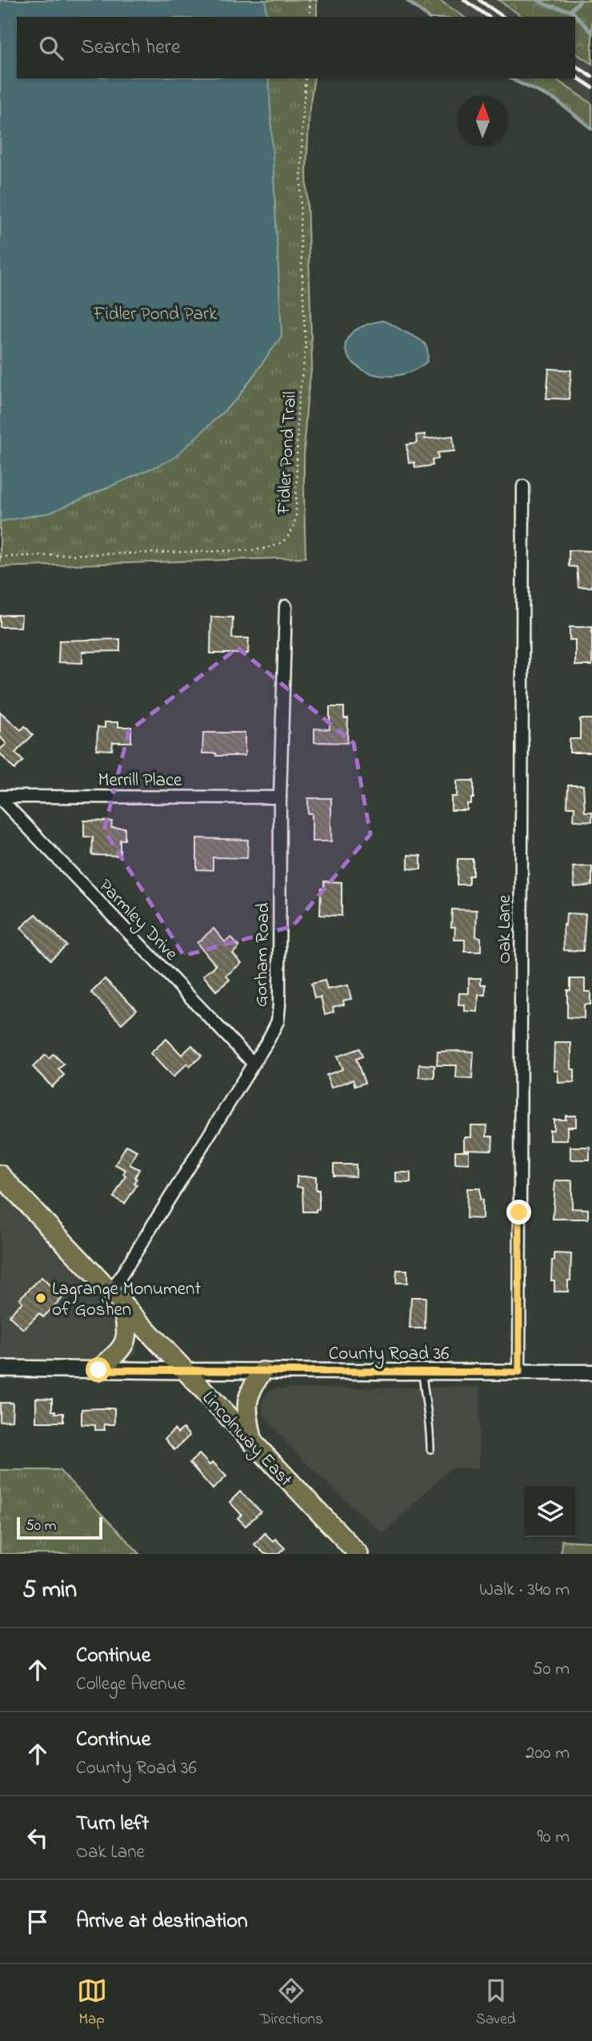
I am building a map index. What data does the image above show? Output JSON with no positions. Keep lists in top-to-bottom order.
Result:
{
  "streets": {
    "highway": ["Lincolnway East"],
    "street": [
      "Merrill Place",
      "Parmley Drive",
      "Oak Lane",
      "Gorham Road",
      "County Road 36"
    ],
    "path": ["Fidler Pond Trail"]
  },
  "crossings": [
    ["Merrill Place", "Parmley Drive"],
    ["Merrill Place", "Gorham Road"],
    ["Parmley Drive", "Gorham Road"],
    ["Oak Lane", "County Road 36"],
    ["Gorham Road", "Lincolnway East"],
    ["County Road 36", "Lincolnway East"]
  ],
  "parks": ["Fidler Pond Park"],
  "places": ["Lagrange Monument of Goshen"],
  "scale_bar": "50 m",
  "north": "top",
  "page": {
    "search": "Search here",
    "scale": "50 m",
    "heading": ["5 min", "Walk · 340 m"],
    "list": [
      ["Continue", "College Avenue", "50 m"],
      ["Continue", "County Road 36", "200 m"],
      ["Turn left", "Oak Lane", "90 m"],
      "Arrive at destination"
    ],
    "nav": ["Map", "Directions", "Saved"]
  }
}
